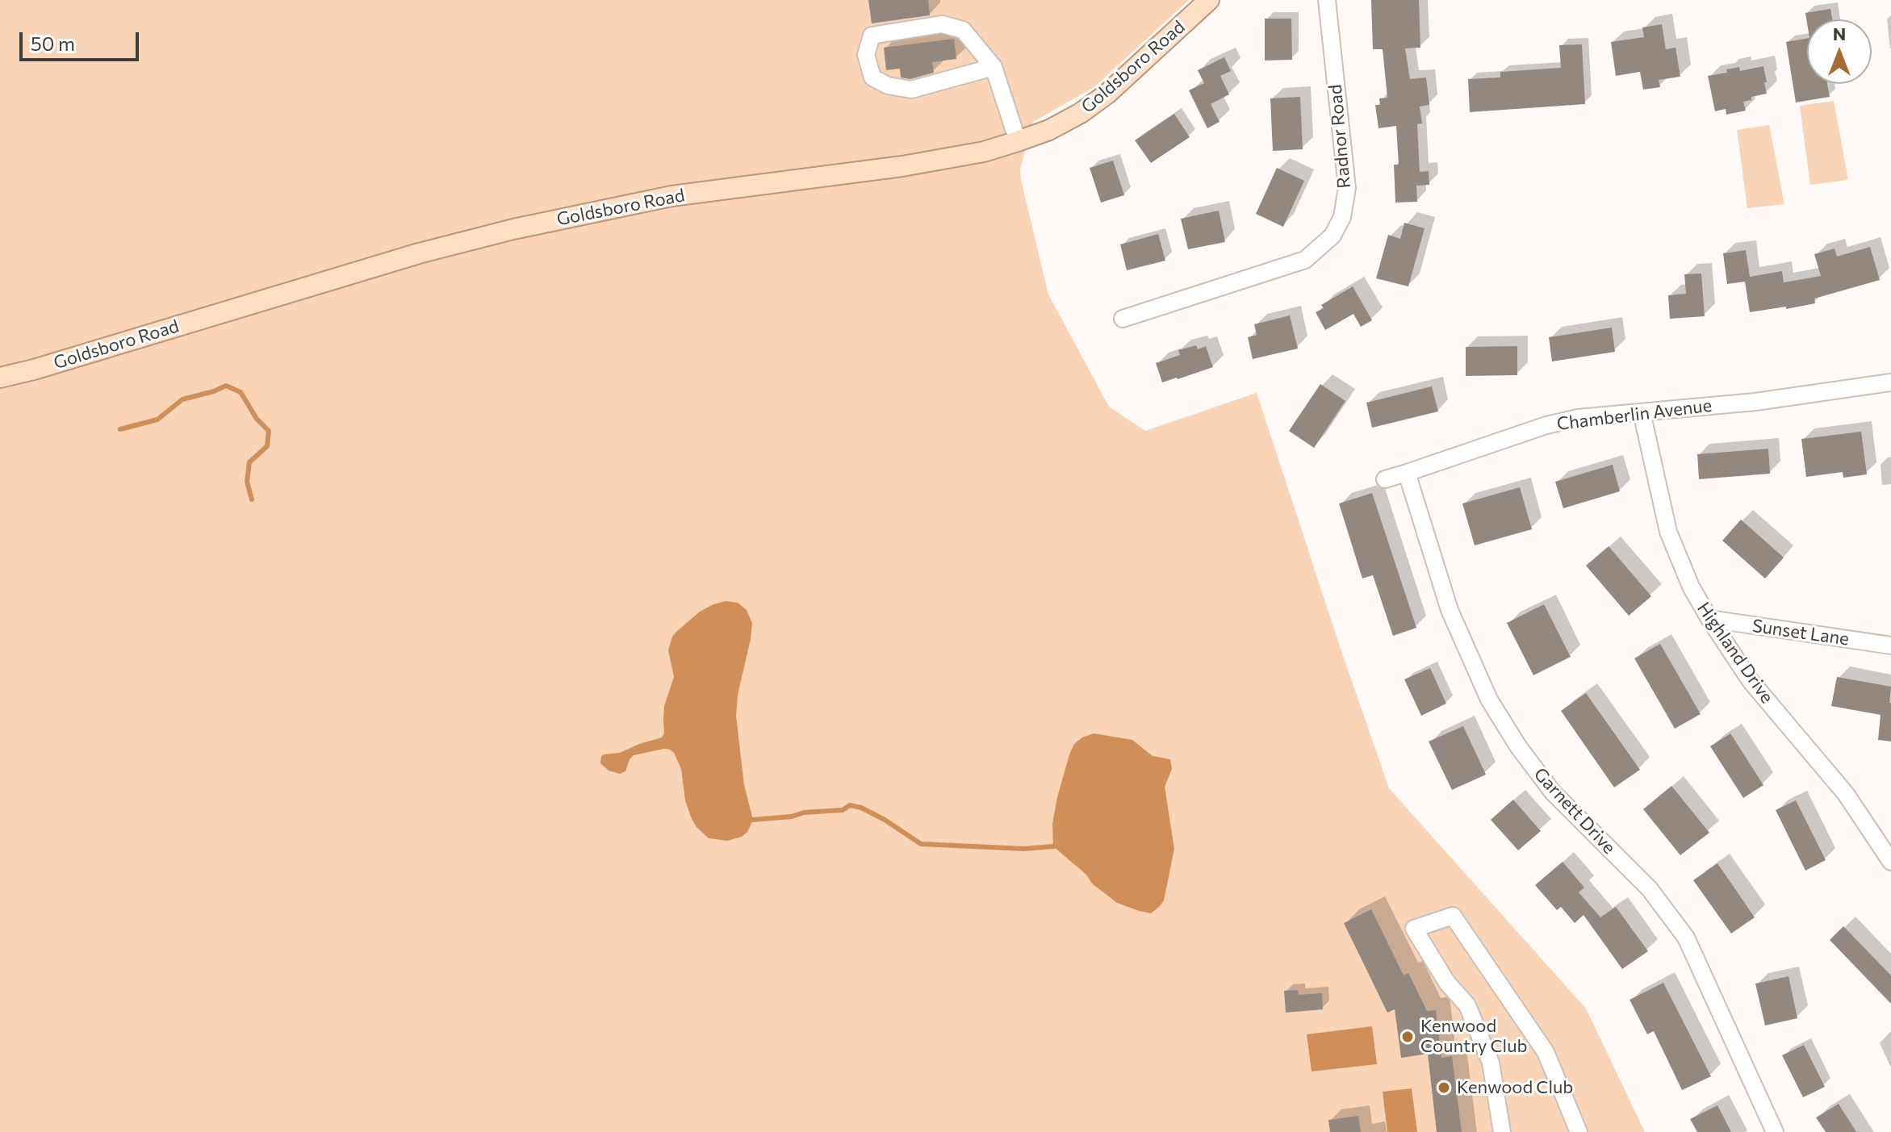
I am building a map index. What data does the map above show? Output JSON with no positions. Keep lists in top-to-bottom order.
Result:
{
  "streets": {
    "main road": ["Goldsboro Road"],
    "street": [
      "Radnor Road",
      "Chamberlin Avenue",
      "Sunset Lane",
      "Highland Drive",
      "Garnett Drive"
    ]
  },
  "crossings": [
    ["Chamberlin Avenue", "Highland Drive"],
    ["Chamberlin Avenue", "Garnett Drive"],
    ["Sunset Lane", "Highland Drive"]
  ],
  "places": ["Kenwood Country Club", "Kenwood Club"],
  "scale_bar": "50 m",
  "north": "top"
}
